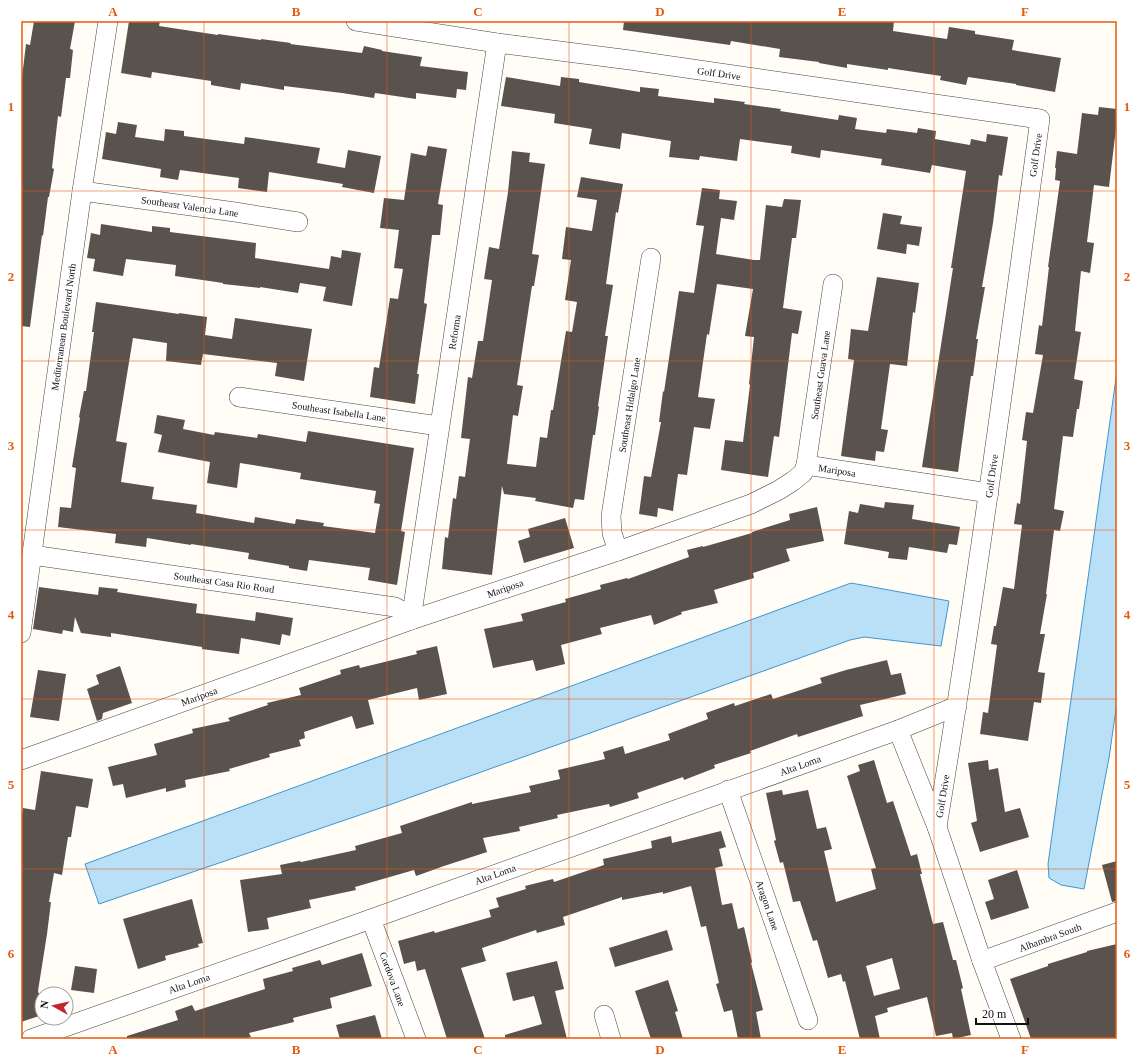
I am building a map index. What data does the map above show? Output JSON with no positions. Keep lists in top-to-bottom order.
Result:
{
  "streets": {
    "street": [
      "Golf Drive",
      "Southeast Valencia Lane",
      "Mediterranean Boulevard North",
      "Reforma",
      "Southeast Guava Lane",
      "Southeast Hidalgo Lane",
      "Southeast Isabella Lane",
      "Mariposa",
      "Southeast Casa Rio Road",
      "Alta Loma",
      "Aragon Lane",
      "Alhambra South",
      "Cordova Lane"
    ]
  },
  "crossings": [
    ["Golf Drive", "Reforma"],
    ["Golf Drive", "Mariposa"],
    ["Golf Drive", "Alta Loma"],
    ["Golf Drive", "Alhambra South"],
    ["Southeast Valencia Lane", "Mediterranean Boulevard North"],
    ["Mediterranean Boulevard North", "Southeast Casa Rio Road"],
    ["Reforma", "Southeast Isabella Lane"],
    ["Reforma", "Mariposa"],
    ["Reforma", "Southeast Casa Rio Road"],
    ["Southeast Guava Lane", "Mariposa"],
    ["Southeast Hidalgo Lane", "Mariposa"],
    ["Mariposa", "Southeast Casa Rio Road"],
    ["Alta Loma", "Aragon Lane"],
    ["Alta Loma", "Cordova Lane"]
  ],
  "scale_bar": "20 m",
  "north": "left",
  "grid": {
    "columns": [
      "A",
      "B",
      "C",
      "D",
      "E",
      "F"
    ],
    "rows": [
      "1",
      "2",
      "3",
      "4",
      "5",
      "6"
    ]
  }
}
